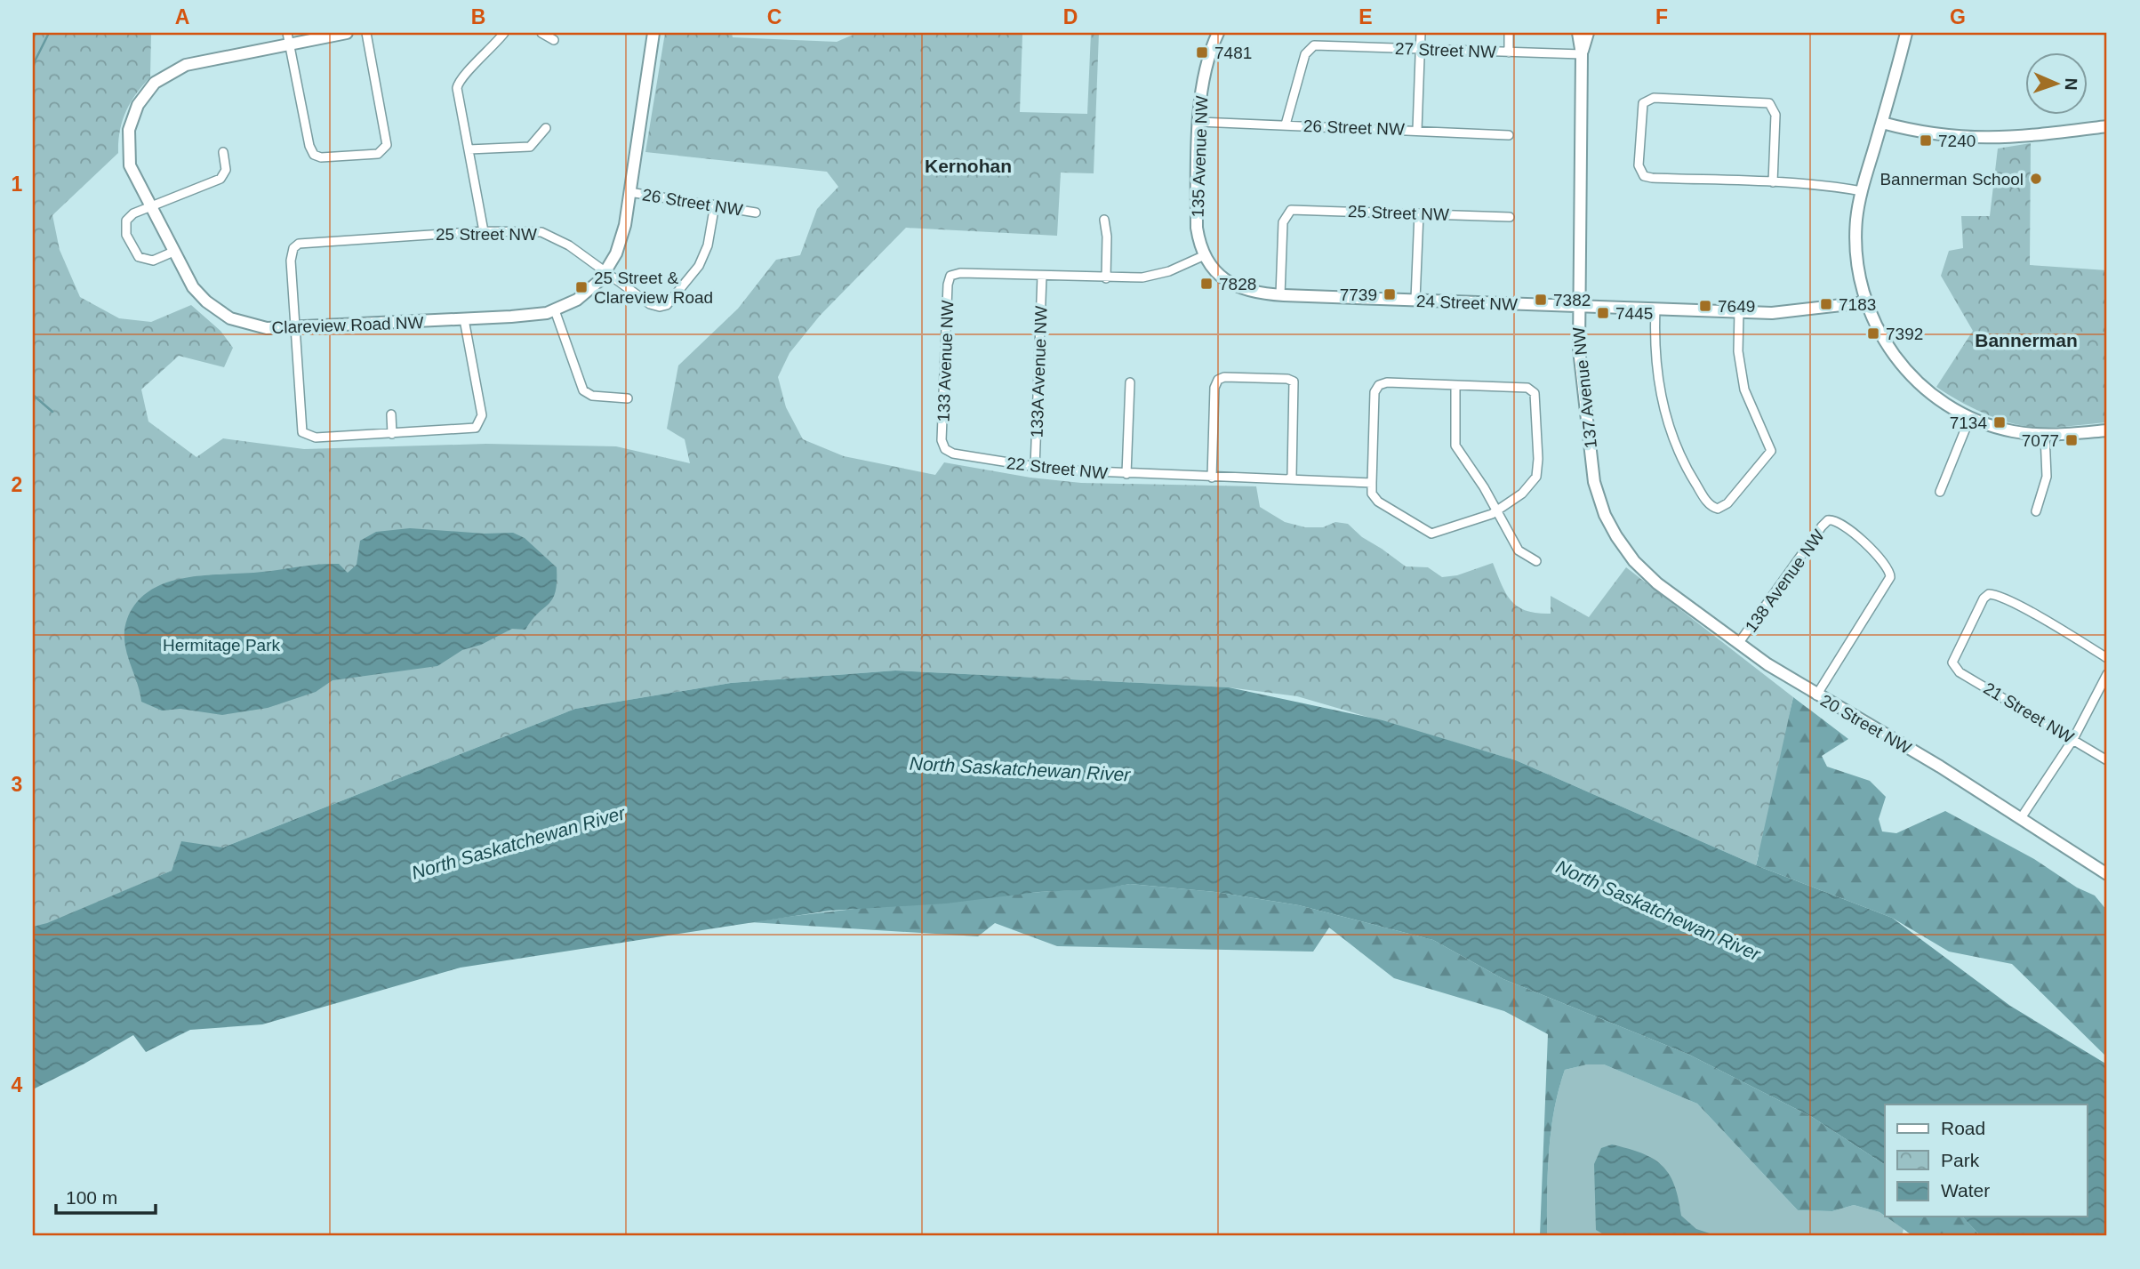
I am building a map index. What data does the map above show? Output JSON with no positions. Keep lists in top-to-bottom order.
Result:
{
  "streets": {
    "street": [
      "27 Street NW",
      "26 Street NW",
      "135 Avenue NW",
      "25 Street NW",
      "24 Street NW",
      "Clareview Road NW",
      "133 Avenue NW",
      "133A Avenue NW",
      "137 Avenue NW",
      "22 Street NW",
      "138 Avenue NW",
      "21 Street NW",
      "20 Street NW"
    ]
  },
  "crossings": [
    ["27 Street NW", "26 Street NW"],
    ["27 Street NW", "137 Avenue NW"],
    ["26 Street NW", "135 Avenue NW"],
    ["26 Street NW", "25 Street NW"],
    ["26 Street NW", "Clareview Road NW"],
    ["135 Avenue NW", "24 Street NW"],
    ["25 Street NW", "24 Street NW"],
    ["25 Street NW", "Clareview Road NW"],
    ["24 Street NW", "137 Avenue NW"],
    ["133 Avenue NW", "133A Avenue NW"],
    ["133 Avenue NW", "22 Street NW"],
    ["133A Avenue NW", "22 Street NW"],
    ["137 Avenue NW", "20 Street NW"],
    ["138 Avenue NW", "20 Street NW"]
  ],
  "districts": ["Kernohan", "Bannerman"],
  "water": ["North Saskatchewan River"],
  "parks": ["Hermitage Park"],
  "places": {
    "transit": [
      "7481",
      "7240",
      "7828",
      "25 Street & Clareview Road",
      "7739",
      "7382",
      "7183",
      "7649",
      "7445",
      "7392",
      "7134",
      "7077"
    ],
    "other": ["Bannerman School"]
  },
  "legend": ["Road", "Park", "Water"],
  "scale_bar": "100 m",
  "north": "right",
  "grid": {
    "columns": [
      "A",
      "B",
      "C",
      "D",
      "E",
      "F",
      "G"
    ],
    "rows": [
      "1",
      "2",
      "3",
      "4"
    ]
  }
}
